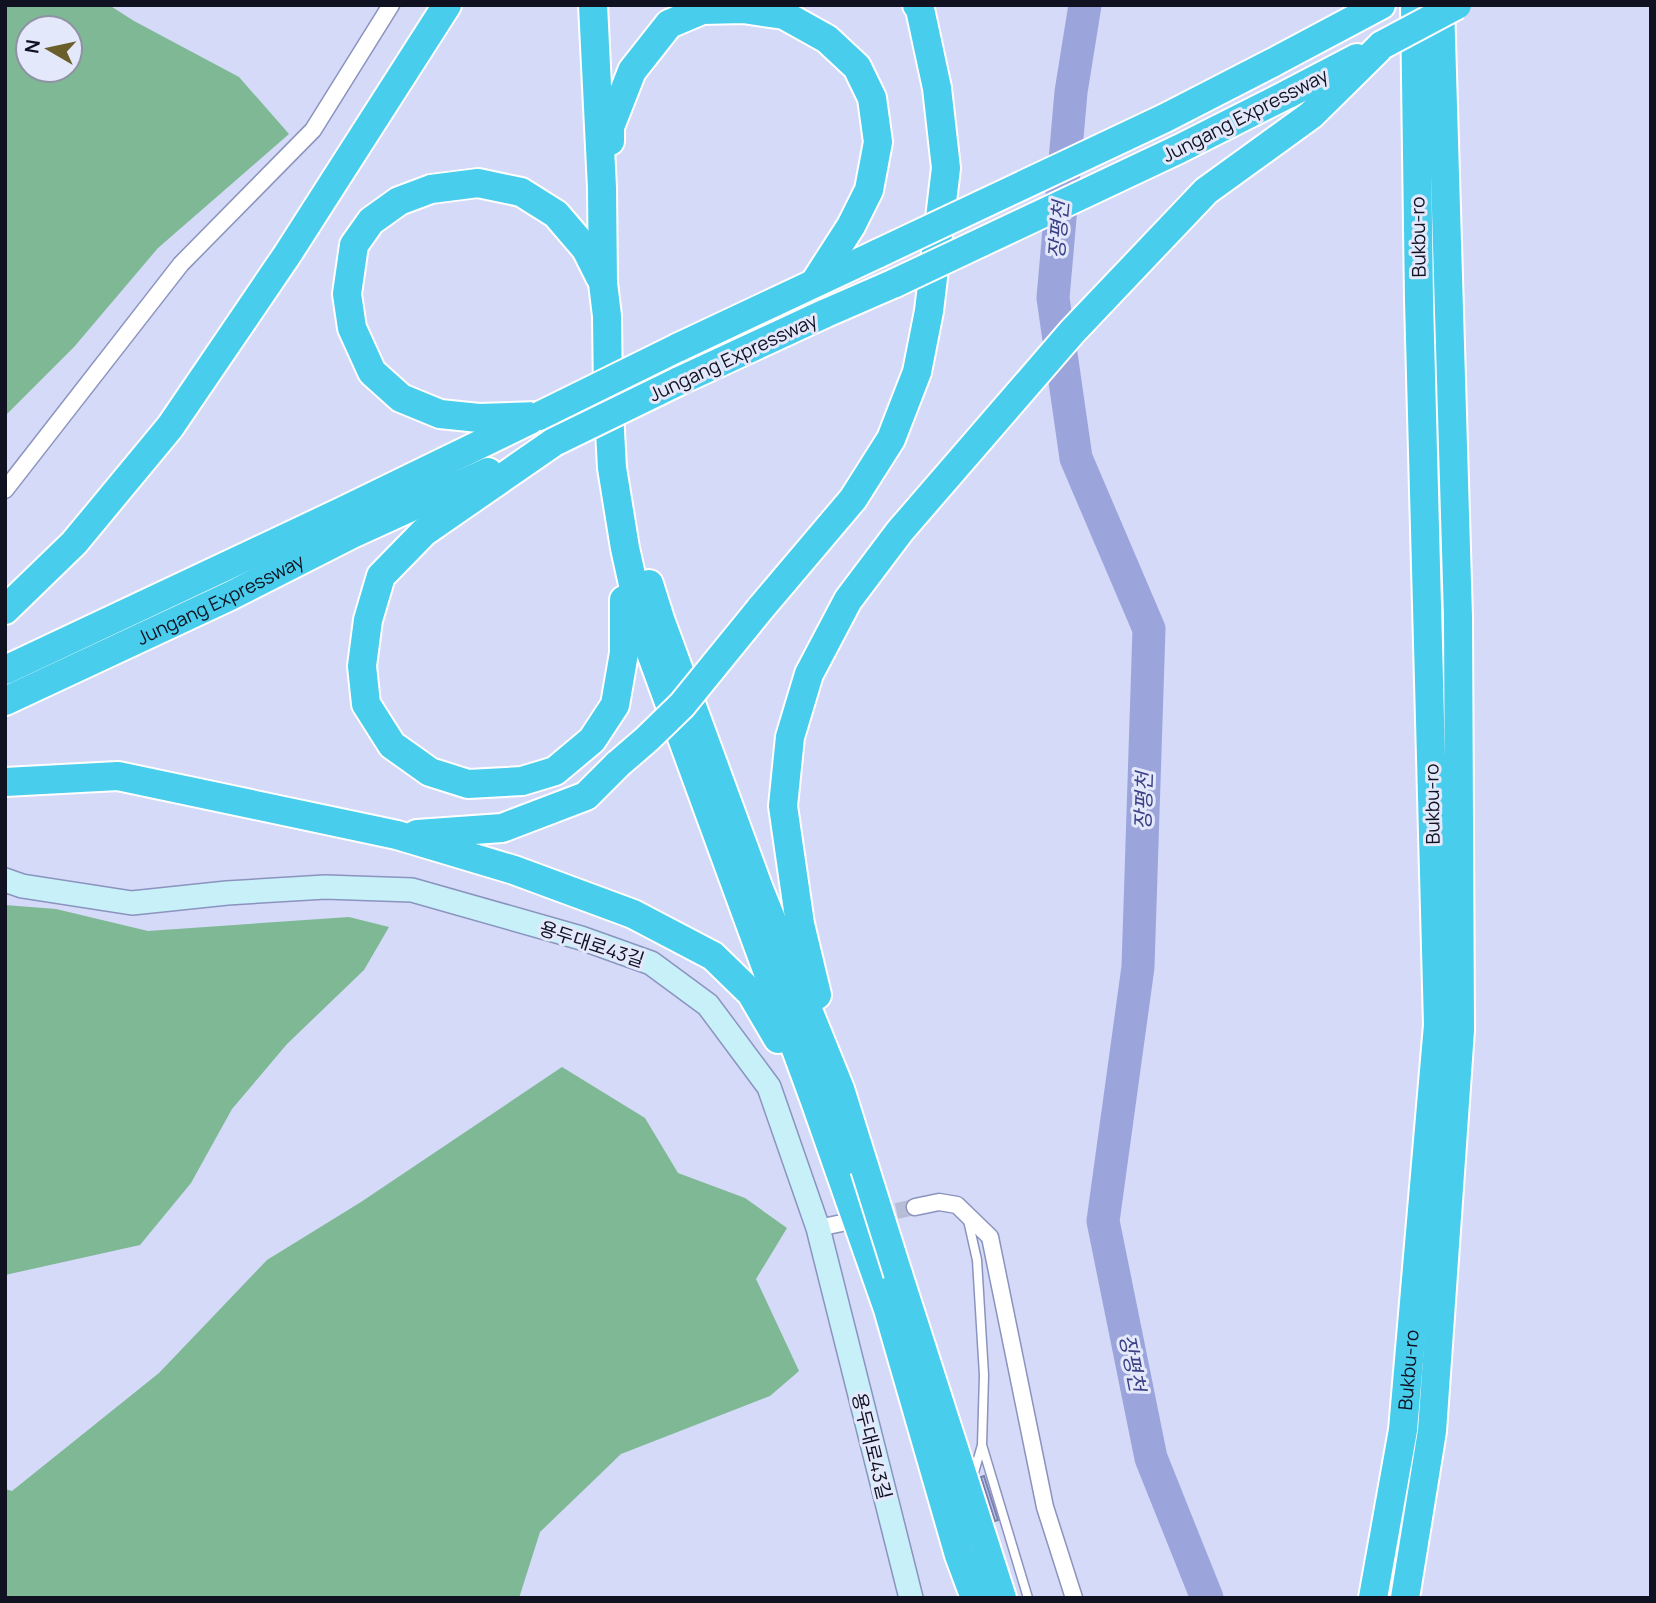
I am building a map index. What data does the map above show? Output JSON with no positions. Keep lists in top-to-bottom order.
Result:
{
  "streets": {
    "highway": ["Jungang Expressway", "Bukbu-ro"],
    "street": ["용두대로43길"]
  },
  "water": ["장평천"],
  "north": "left"
}
